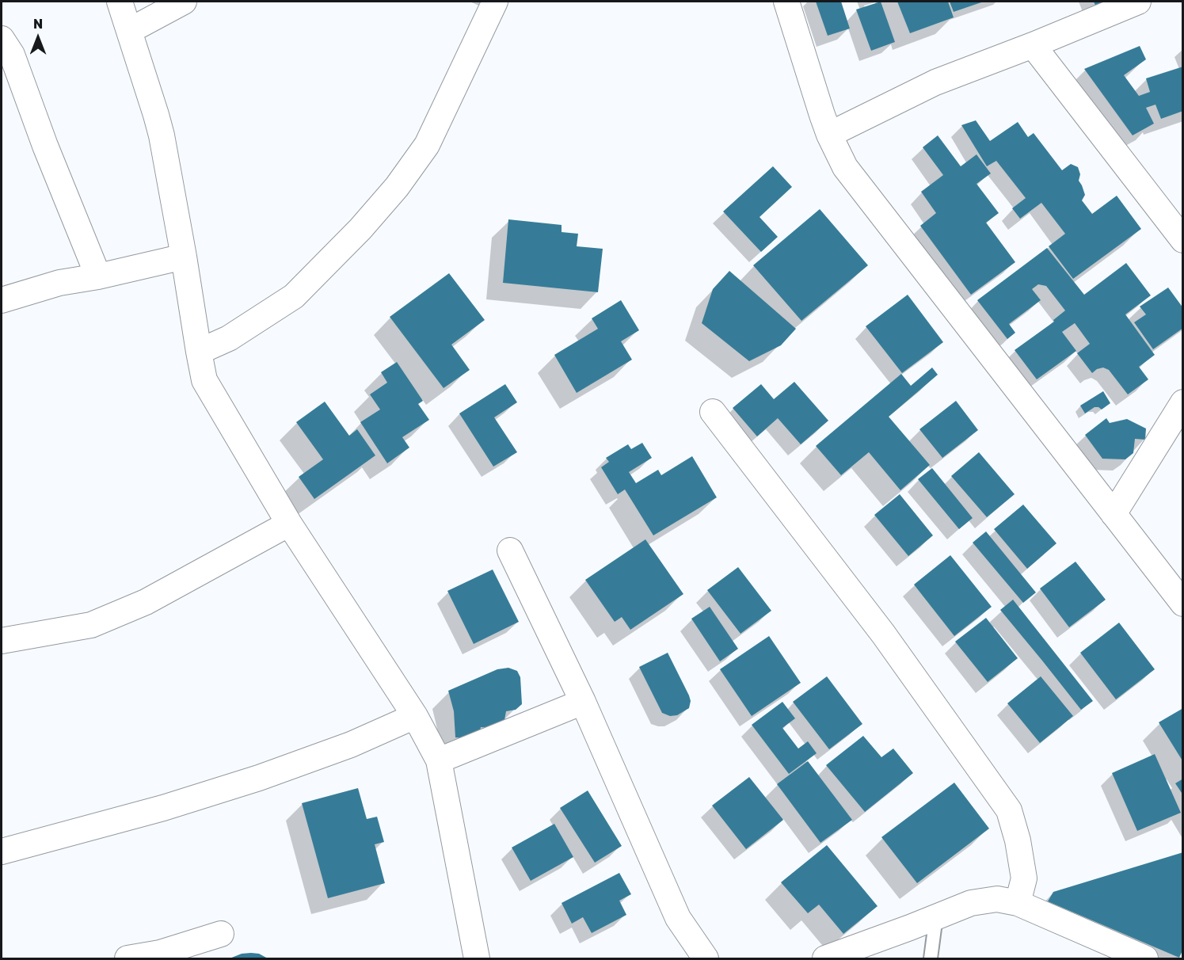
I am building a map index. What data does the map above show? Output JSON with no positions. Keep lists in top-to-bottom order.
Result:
{
  "north": "top"
}
